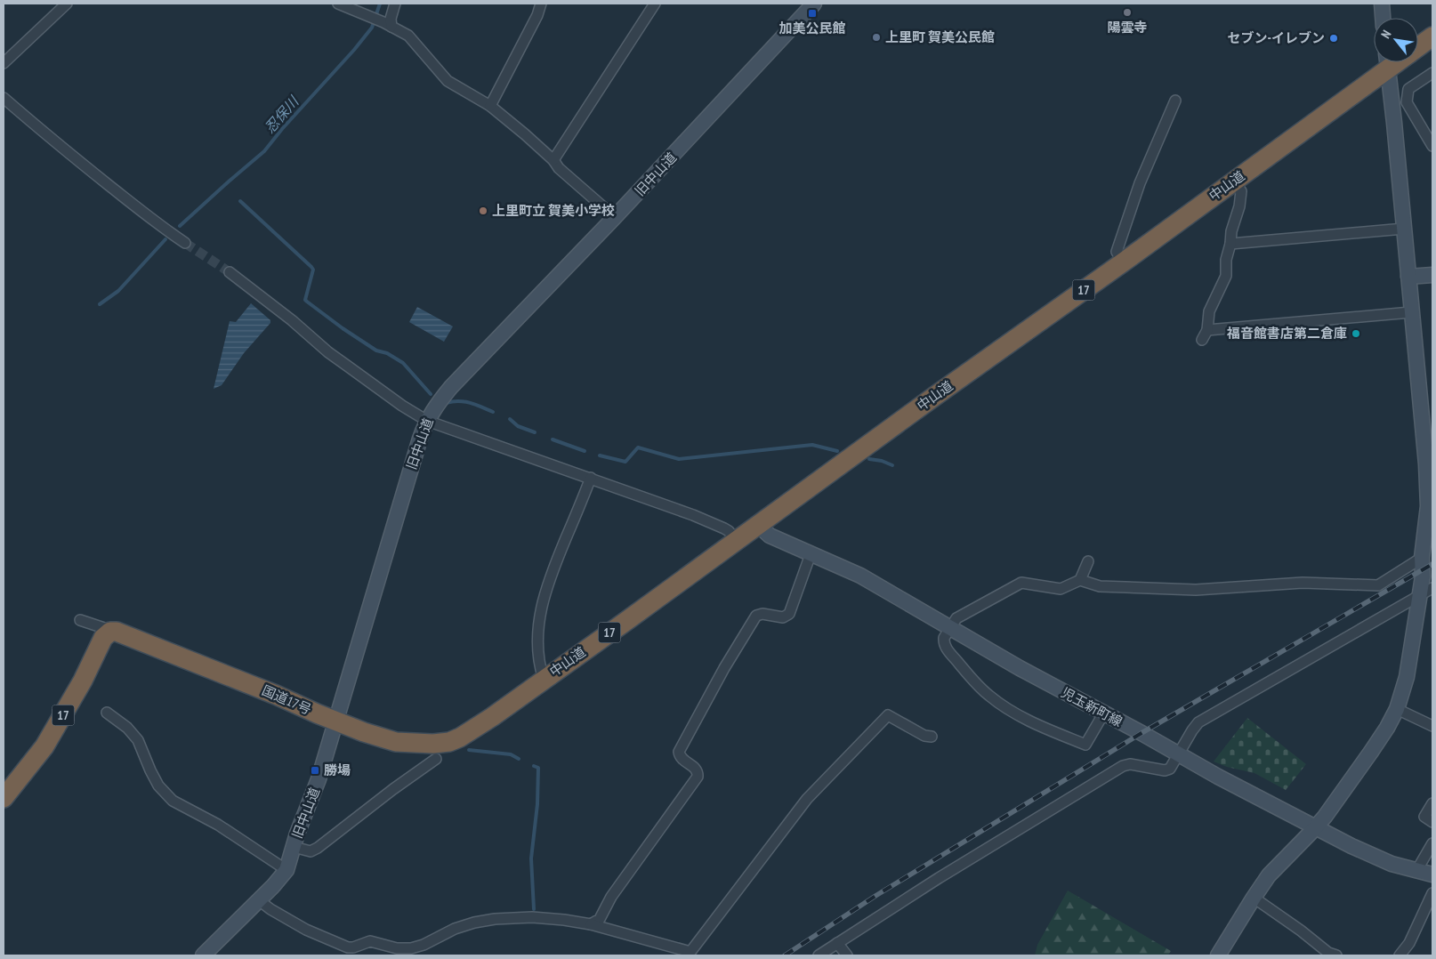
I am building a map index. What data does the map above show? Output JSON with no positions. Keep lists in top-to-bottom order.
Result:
{
  "streets": {
    "highway": ["中山道", "17", "国道17号"],
    "main road": ["旧中山道", "児玉新町線"]
  },
  "crossings": [
    ["旧中山道", "国道17号"],
    ["中山道", "国道17号"],
    ["中山道", "児玉新町線"],
    ["17", "国道17号"]
  ],
  "water": ["忍保川"],
  "places": {
    "other": [
      "陽雲寺",
      "上里町 賀美公民館",
      "セブン-イレブン",
      "上里町立 賀美小学校",
      "福音館書店第二倉庫"
    ],
    "transit": ["加美公民館", "勝場"]
  },
  "north": "top left"
}
